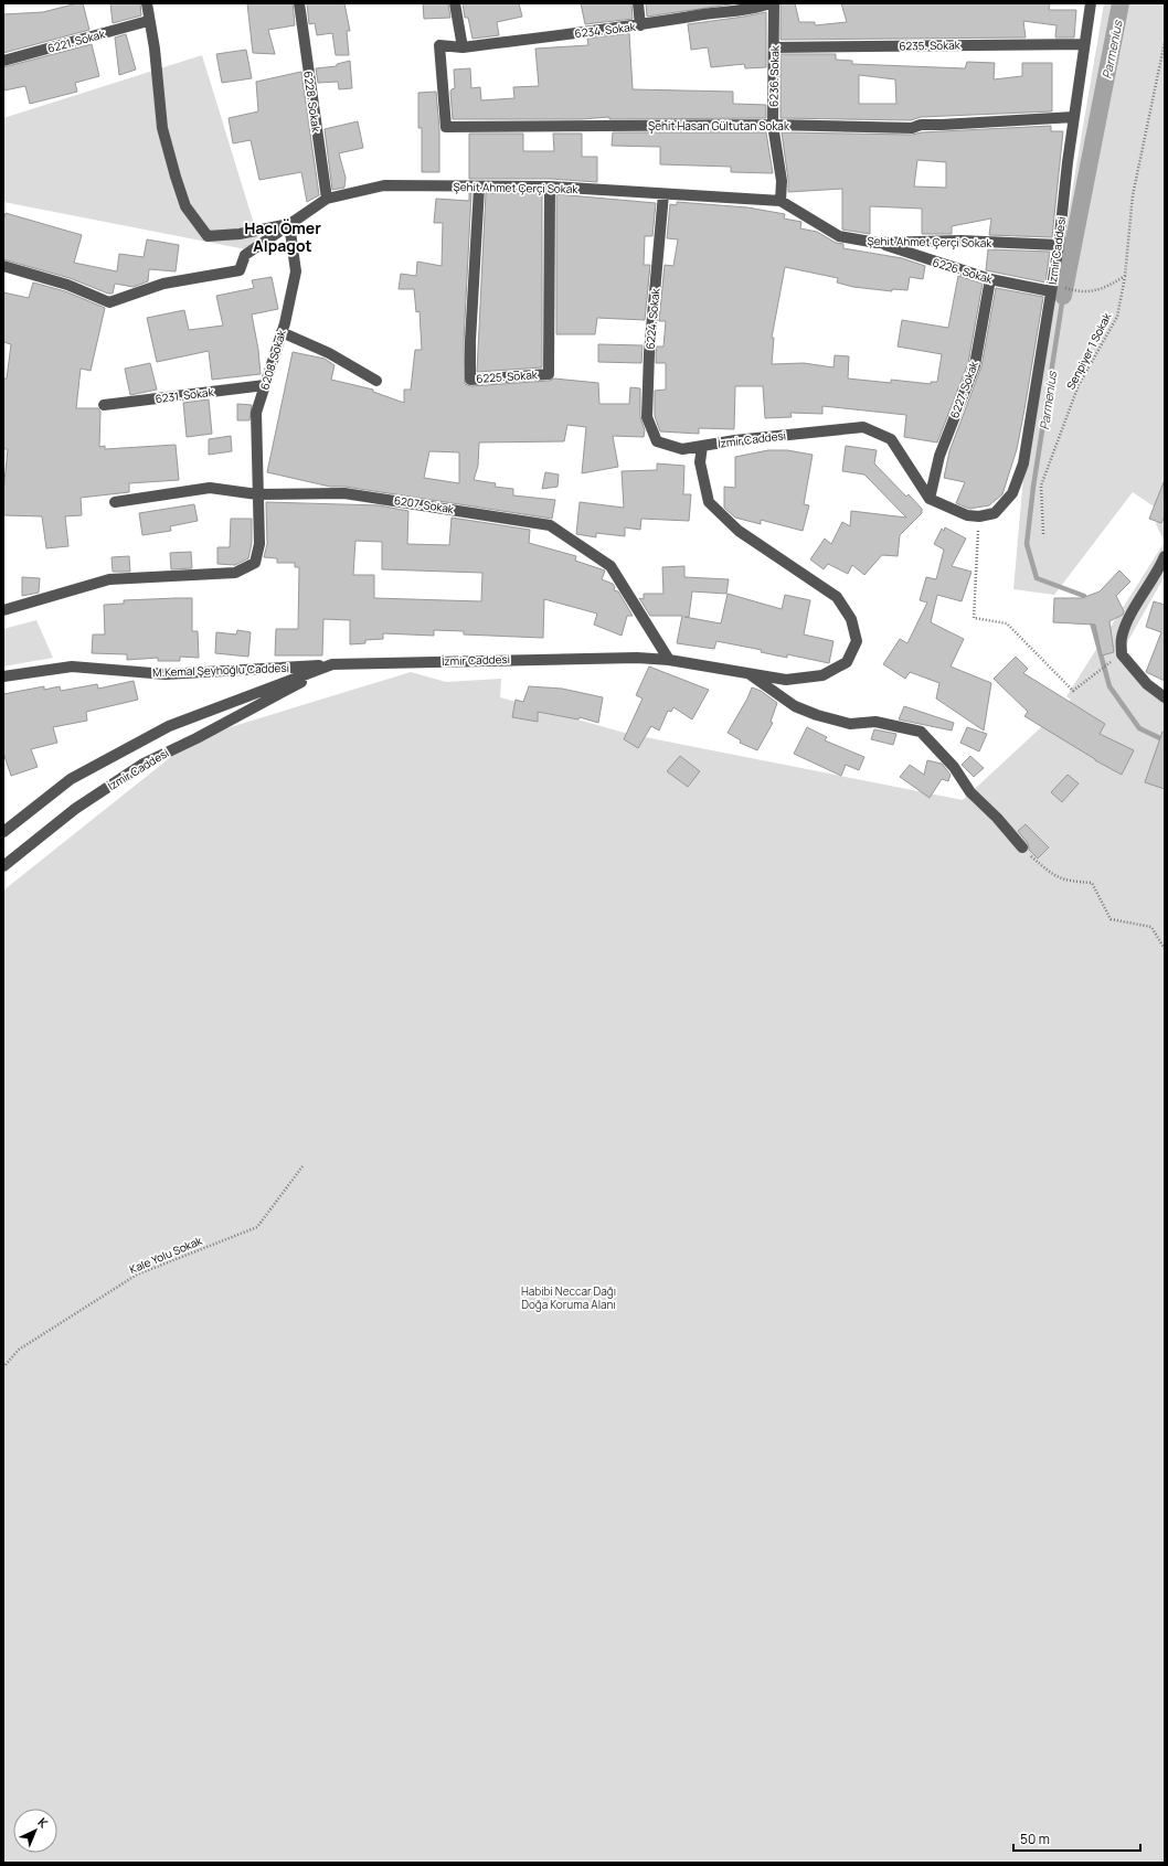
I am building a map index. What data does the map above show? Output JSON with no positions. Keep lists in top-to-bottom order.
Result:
{
  "streets": {
    "street": [
      "6234. Sokak",
      "6221. Sokak",
      "6235. Sokak",
      "6236. Sokak",
      "6228. Sokak",
      "Şehit Hasan Gültutan Sokak",
      "Şehit Ahmet Çerçi Sokak",
      "İzmir Caddesi",
      "6226. Sokak",
      "6224. Sokak",
      "6208. Sokak",
      "6225. Sokak",
      "6227. Sokak",
      "6231. Sokak",
      "6207. Sokak",
      "M.Kemal Şeyhoğlu Caddesi"
    ],
    "path": ["Senpiyer 1 Sokak", "Kale Yolu Sokak"]
  },
  "crossings": [
    ["6234. Sokak", "Şehit Hasan Gültutan Sokak"],
    ["6235. Sokak", "6236. Sokak"],
    ["6235. Sokak", "İzmir Caddesi"],
    ["6236. Sokak", "Şehit Hasan Gültutan Sokak"],
    ["6236. Sokak", "Şehit Ahmet Çerçi Sokak"],
    ["6228. Sokak", "Şehit Ahmet Çerçi Sokak"],
    ["Şehit Hasan Gültutan Sokak", "İzmir Caddesi"],
    ["Şehit Ahmet Çerçi Sokak", "İzmir Caddesi"],
    ["Şehit Ahmet Çerçi Sokak", "6226. Sokak"],
    ["Şehit Ahmet Çerçi Sokak", "6224. Sokak"],
    ["Şehit Ahmet Çerçi Sokak", "6208. Sokak"],
    ["Şehit Ahmet Çerçi Sokak", "6225. Sokak"],
    ["İzmir Caddesi", "6226. Sokak"],
    ["İzmir Caddesi", "6224. Sokak"],
    ["İzmir Caddesi", "6227. Sokak"],
    ["İzmir Caddesi", "6207. Sokak"],
    ["İzmir Caddesi", "M.Kemal Şeyhoğlu Caddesi"],
    ["6226. Sokak", "6227. Sokak"],
    ["6208. Sokak", "6231. Sokak"],
    ["6208. Sokak", "6207. Sokak"]
  ],
  "districts": ["Hacı Ömer Alpagot"],
  "water": ["Parmenius"],
  "parks": ["Habibi Neccar Dağı Doğa Koruma Alanı"],
  "scale_bar": "50 m",
  "north": "top right"
}
